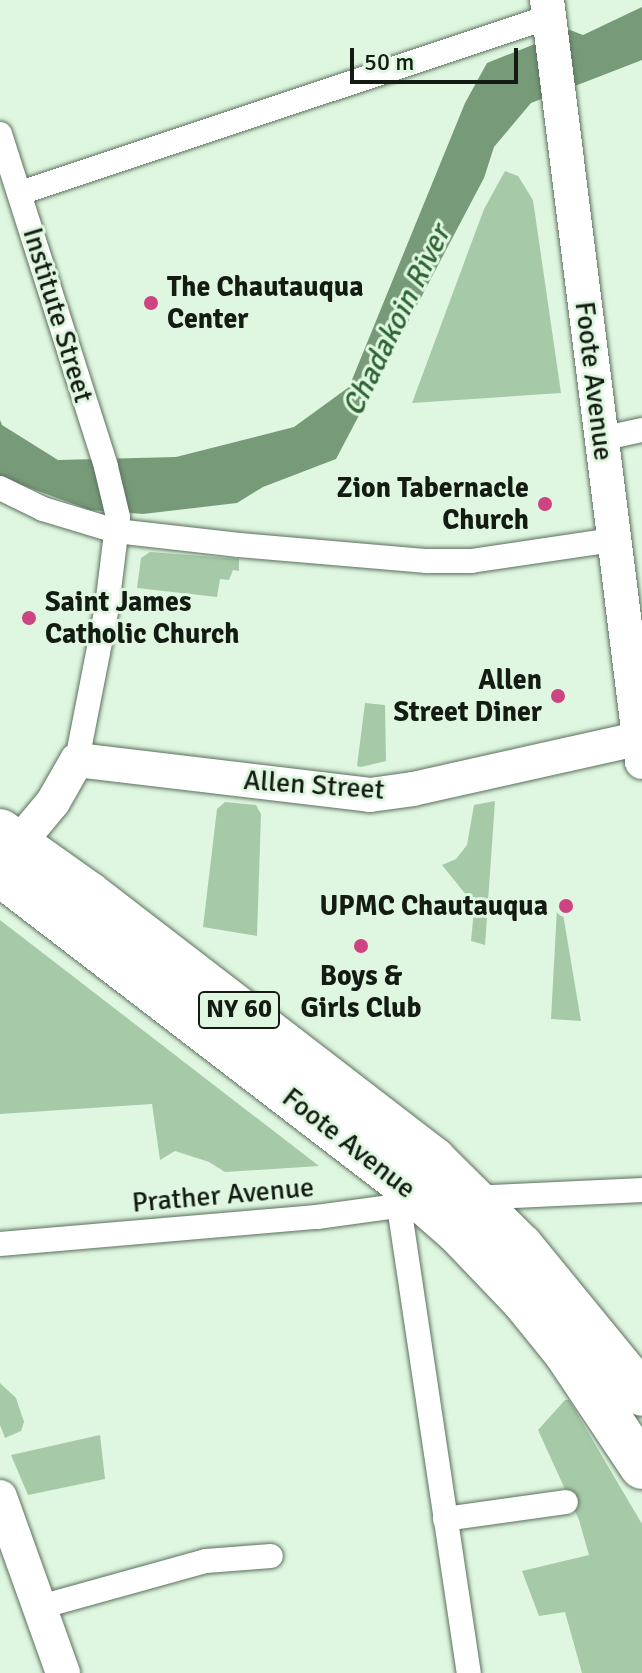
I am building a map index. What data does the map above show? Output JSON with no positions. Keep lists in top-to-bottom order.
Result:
{
  "streets": {
    "highway": ["Foote Avenue", "NY 60"],
    "street": ["Institute Street", "Allen Street", "Prather Avenue"]
  },
  "crossings": [
    ["Foote Avenue", "Allen Street"],
    ["Foote Avenue", "Prather Avenue"]
  ],
  "water": ["Chadakoin River"],
  "places": [
    "The Chautauqua Center",
    "Zion Tabernacle Church",
    "Saint James Catholic Church",
    "Allen Street Diner",
    "UPMC Chautauqua",
    "Boys & Girls Club"
  ],
  "scale_bar": "50 m"
}
